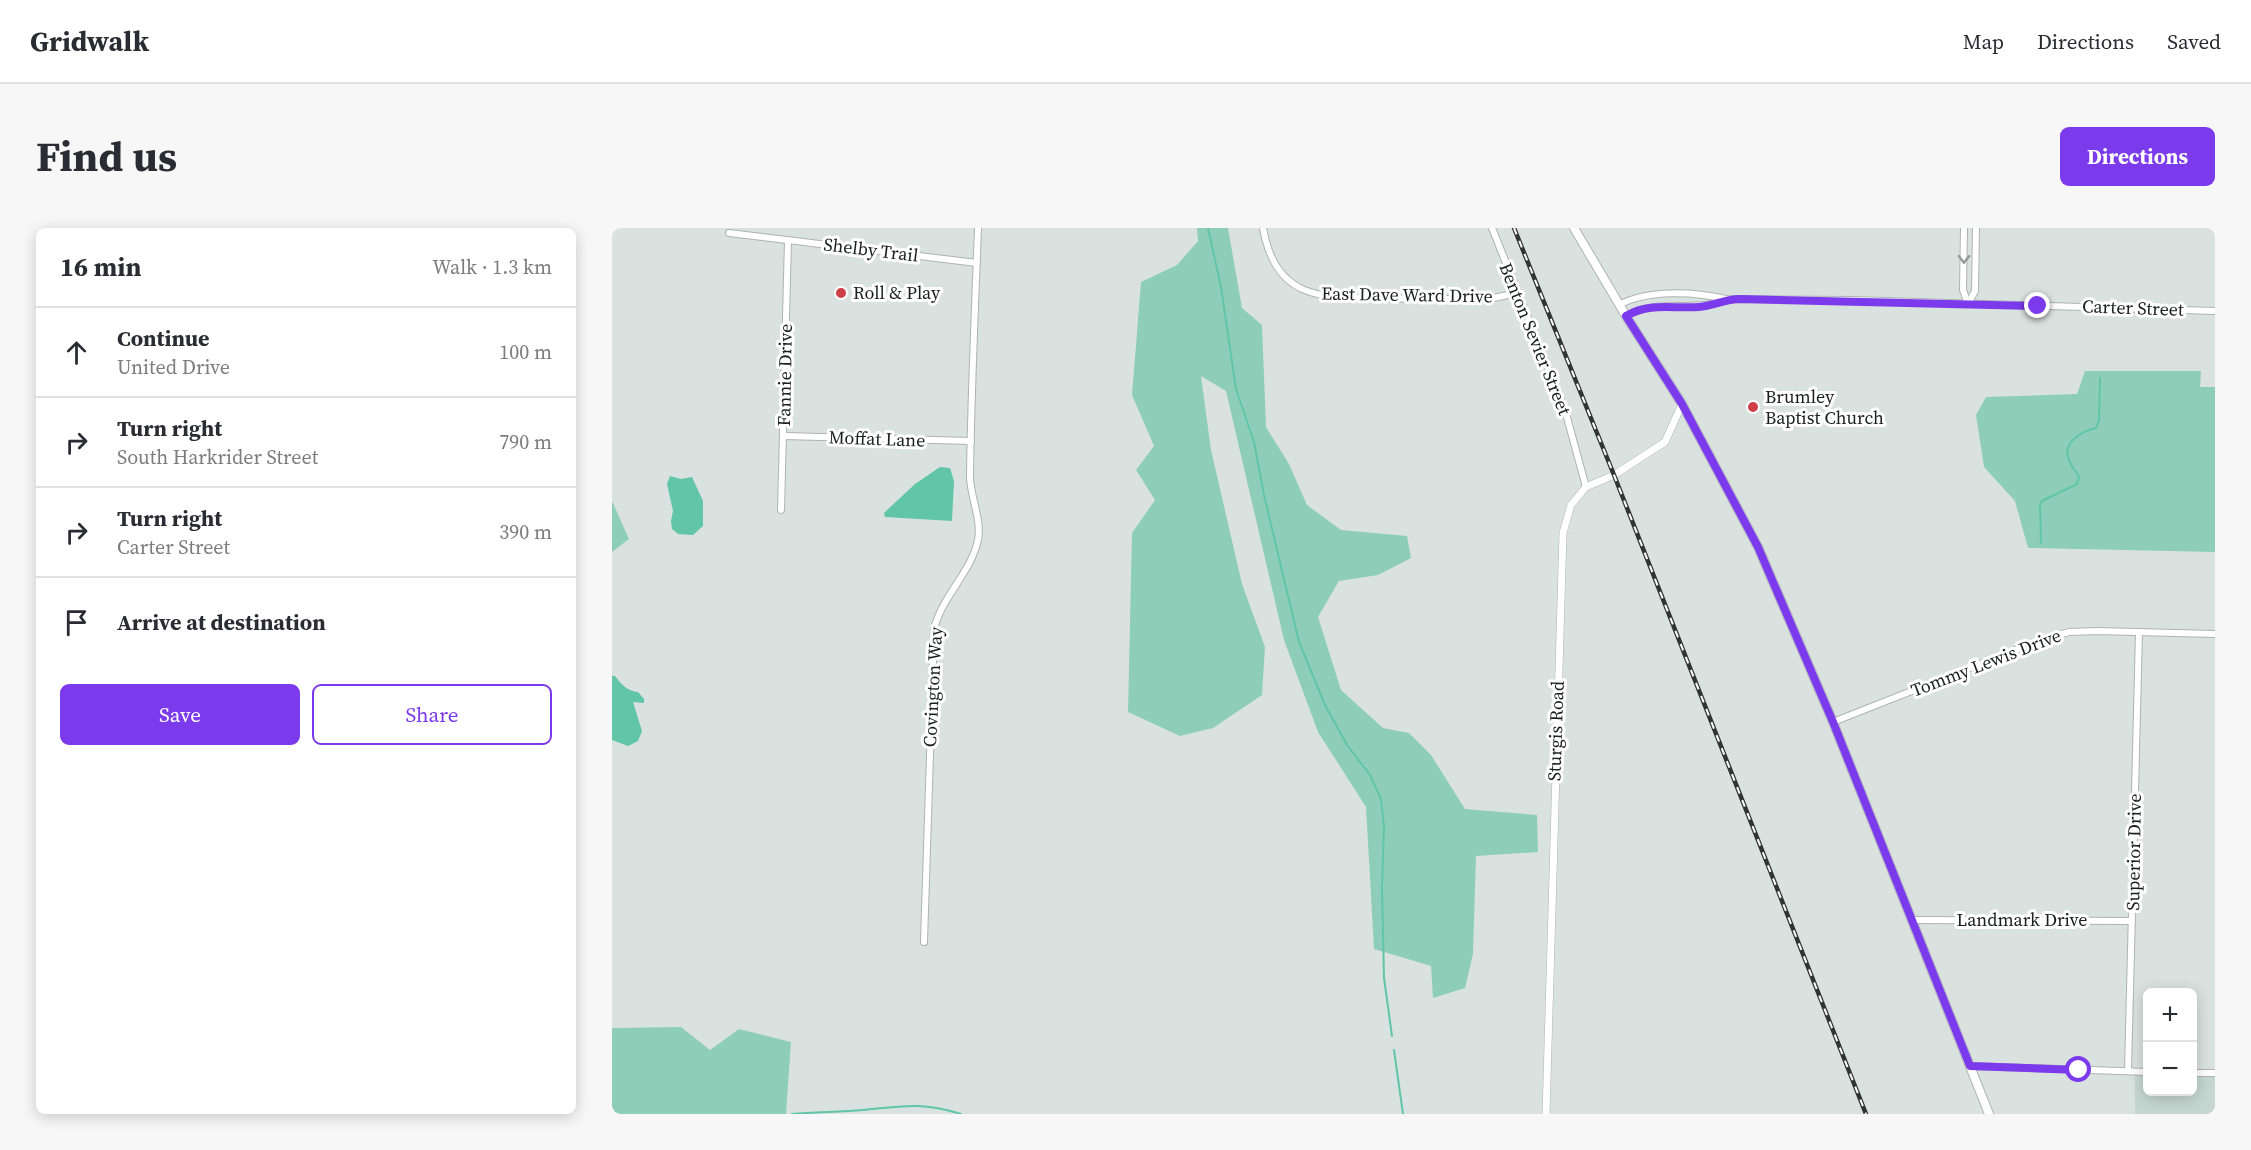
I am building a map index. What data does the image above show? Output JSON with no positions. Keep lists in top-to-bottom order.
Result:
{
  "streets": {
    "street": [
      "Shelby Trail",
      "East Dave Ward Drive",
      "Carter Street",
      "Benton Sevier Street",
      "Fannie Drive",
      "Moffat Lane",
      "Tommy Lewis Drive",
      "Covington Way",
      "Sturgis Road",
      "Superior Drive",
      "Landmark Drive"
    ]
  },
  "crossings": [
    ["Shelby Trail", "Fannie Drive"],
    ["Shelby Trail", "Covington Way"],
    ["East Dave Ward Drive", "Benton Sevier Street"],
    ["Benton Sevier Street", "Sturgis Road"],
    ["Fannie Drive", "Moffat Lane"],
    ["Moffat Lane", "Covington Way"],
    ["Tommy Lewis Drive", "Superior Drive"],
    ["Superior Drive", "Landmark Drive"]
  ],
  "places": ["Roll & Play", "Brumley Baptist Church"],
  "page": {
    "header": "Gridwalk",
    "nav": ["Map", "Directions", "Saved"],
    "title": "Find us",
    "buttons": [
      "Directions",
      ["Save", "Share"]
    ],
    "heading": ["16 min", "Walk · 1.3 km"],
    "list": [
      ["Continue", "United Drive", "100 m"],
      ["Turn right", "South Harkrider Street", "790 m"],
      ["Turn right", "Carter Street", "390 m"],
      "Arrive at destination"
    ],
    "map_buttons": ["+", "−"]
  }
}
